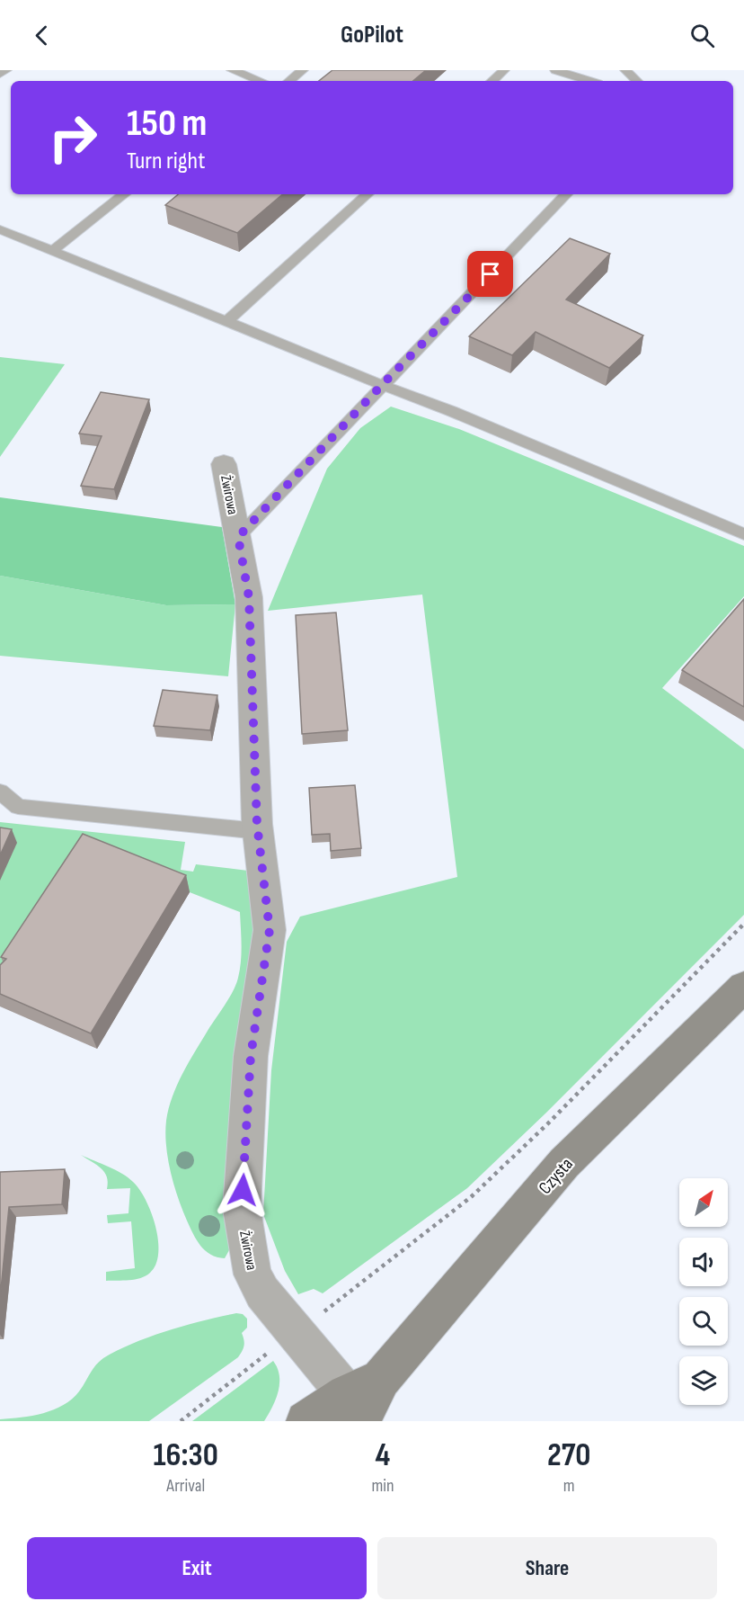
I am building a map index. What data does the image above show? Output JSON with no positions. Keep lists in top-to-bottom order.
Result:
{
  "streets": {
    "main road": ["Czysta"],
    "street": ["Żwirowa"]
  },
  "crossings": [
    ["Żwirowa", "Czysta"]
  ],
  "north": "top right",
  "page": {
    "header": "GoPilot",
    "turn": ["150 m", "Turn right"],
    "eta": [
      "16:30",
      "Arrival",
      "4",
      "min",
      "270",
      "m"
    ],
    "buttons": ["Exit", "Share"]
  }
}
